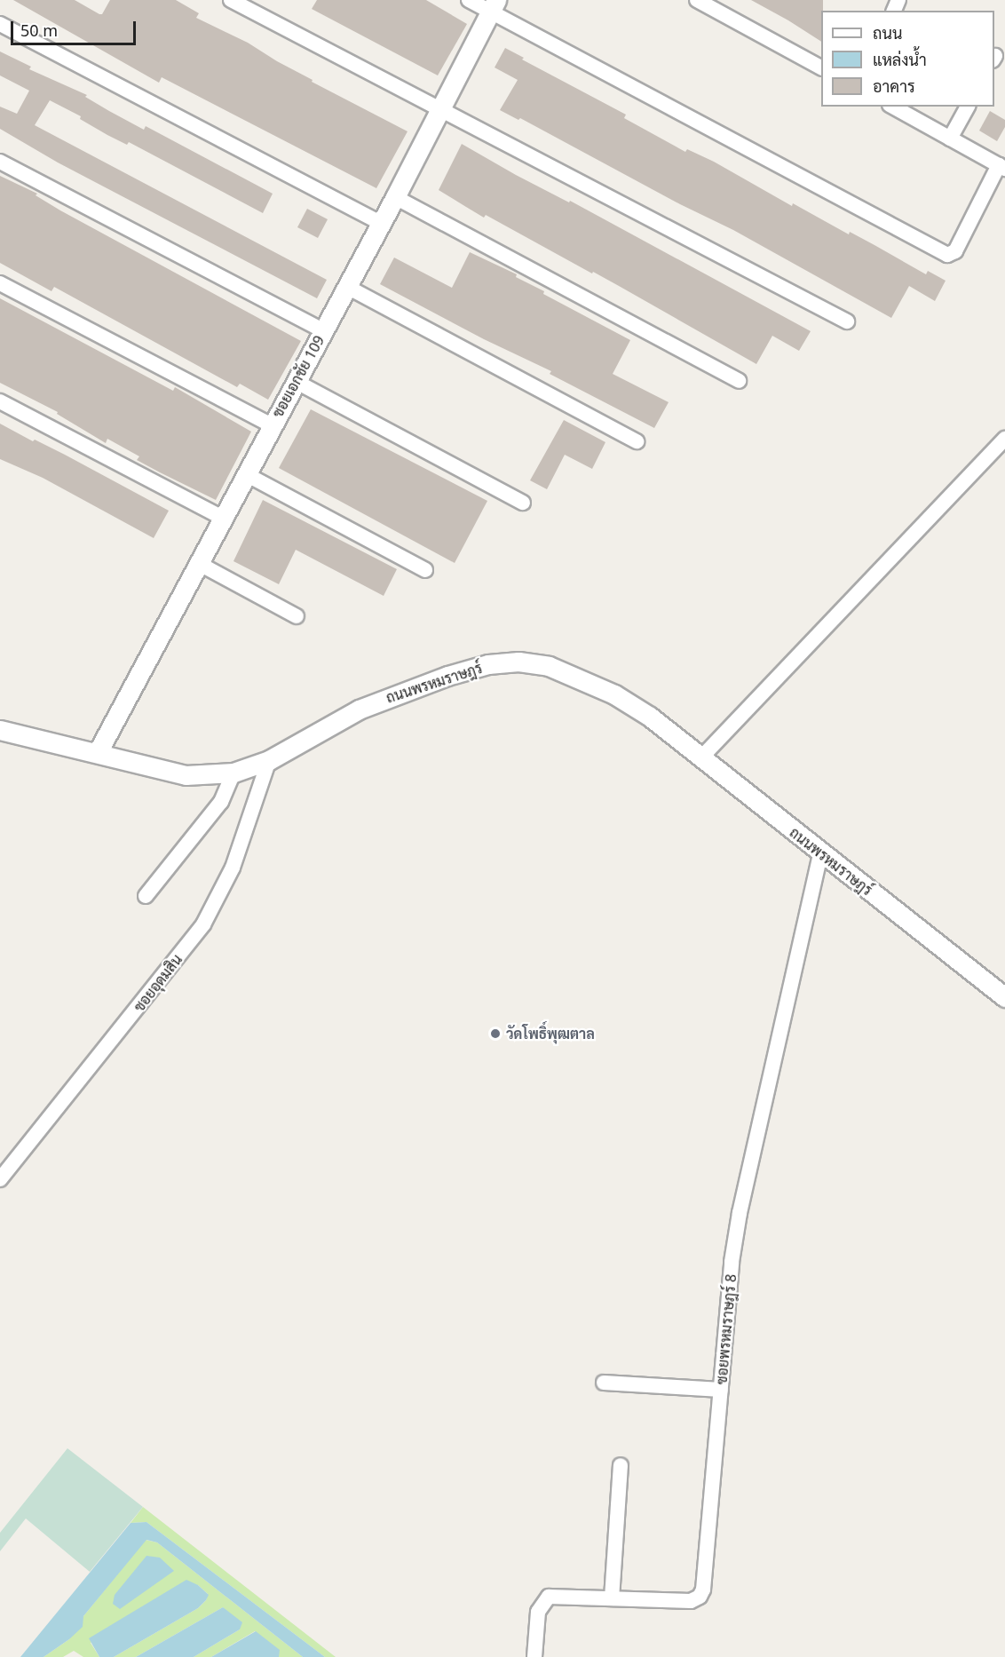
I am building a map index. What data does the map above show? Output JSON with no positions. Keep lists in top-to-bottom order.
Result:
{
  "streets": {
    "street": [
      "ซอยเอกชัย 109",
      "ถนนพรหมราษฎร์",
      "ซอยอุดมสิน",
      "ซอยพรหมราษฎร์ 8"
    ]
  },
  "crossings": [
    ["ซอยเอกชัย 109", "ถนนพรหมราษฎร์"],
    ["ถนนพรหมราษฎร์", "ซอยอุดมสิน"],
    ["ถนนพรหมราษฎร์", "ซอยพรหมราษฎร์ 8"]
  ],
  "places": ["วัดโพธิ์พุฒตาล"],
  "legend": ["ถนน", "แหล่งน้ำ", "อาคาร"],
  "scale_bar": "50 m"
}
